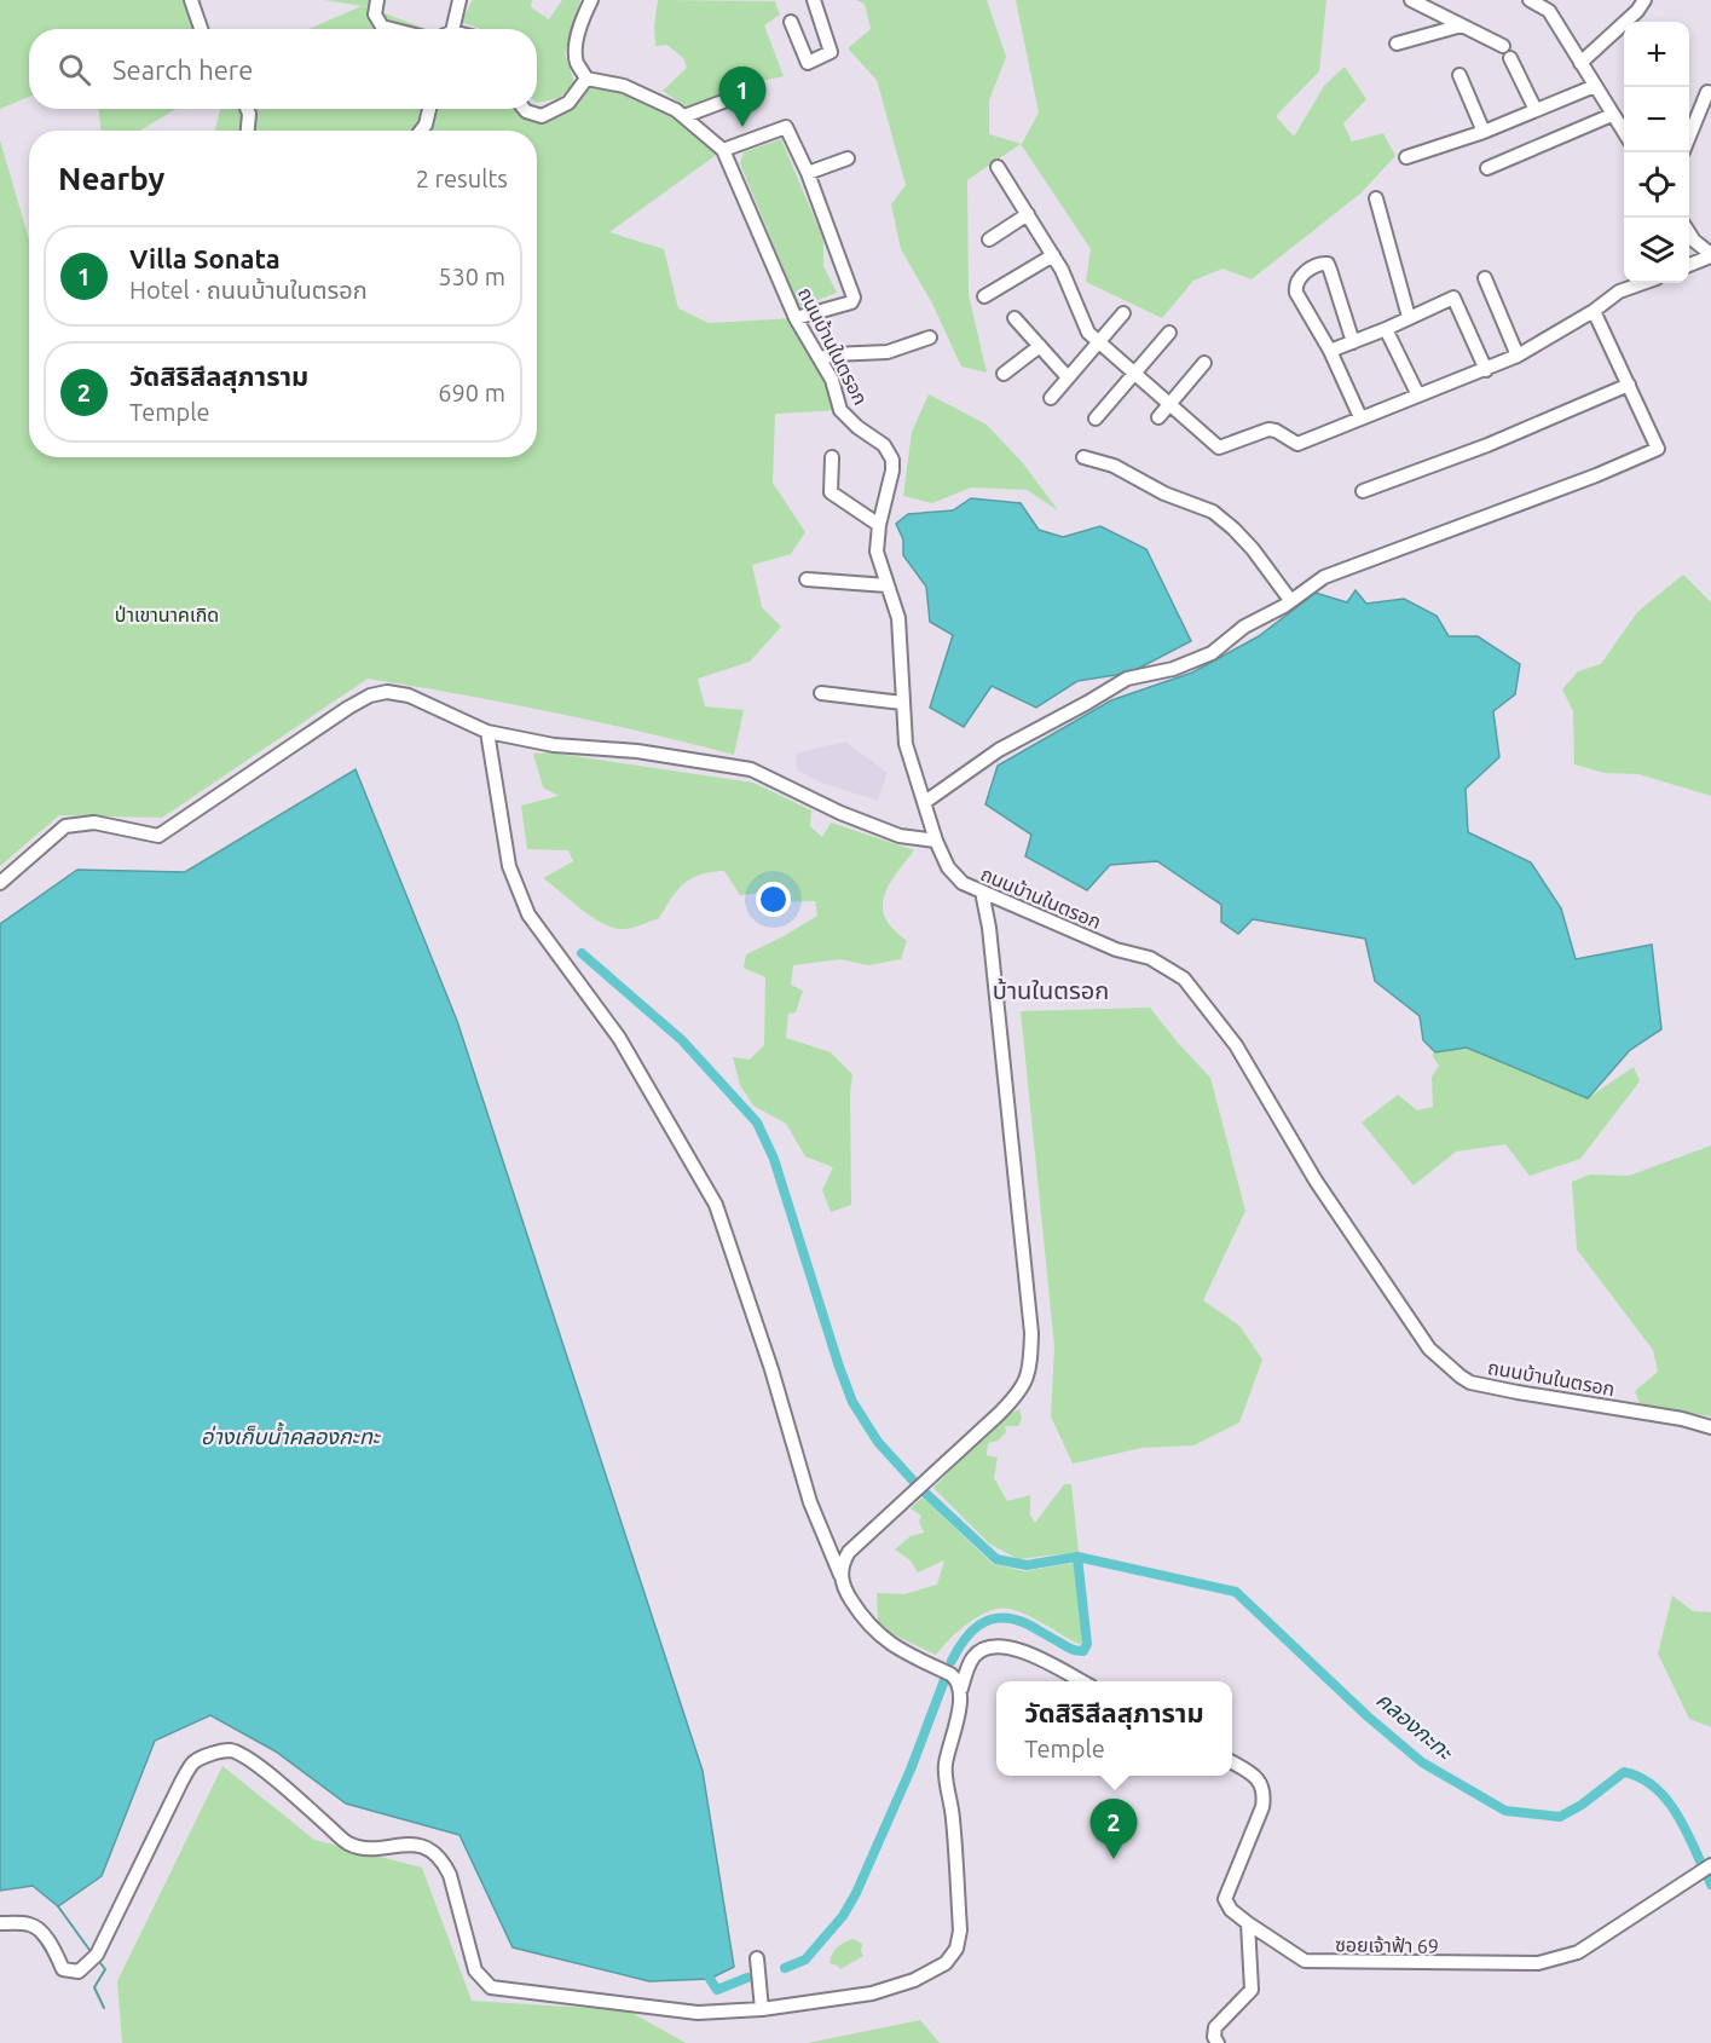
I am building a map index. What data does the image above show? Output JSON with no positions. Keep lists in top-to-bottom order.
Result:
{
  "streets": {
    "street": ["ถนนบ้านในตรอก", "ซอยเจ้าฟ้า 69"]
  },
  "districts": ["บ้านในตรอก"],
  "water": ["อ่างเก็บน้ำคลองกะทะ", "คลองกะทะ"],
  "parks": ["ป่าเขานาคเกิด"],
  "page": {
    "map_buttons": ["+", "−"],
    "search": "Search here",
    "pins": ["1", "2"],
    "heading": ["Nearby", "2 results"],
    "list": [
      {
        "mark": "1",
        "name": "Villa Sonata",
        "note": "Hotel · ถนนบ้านในตรอก",
        "value": "530 m"
      },
      {
        "mark": "2",
        "name": "วัดสิริสีลสุภาราม",
        "note": "Temple",
        "value": "690 m"
      }
    ],
    "popup": ["วัดสิริสีลสุภาราม", "Temple"]
  }
}
